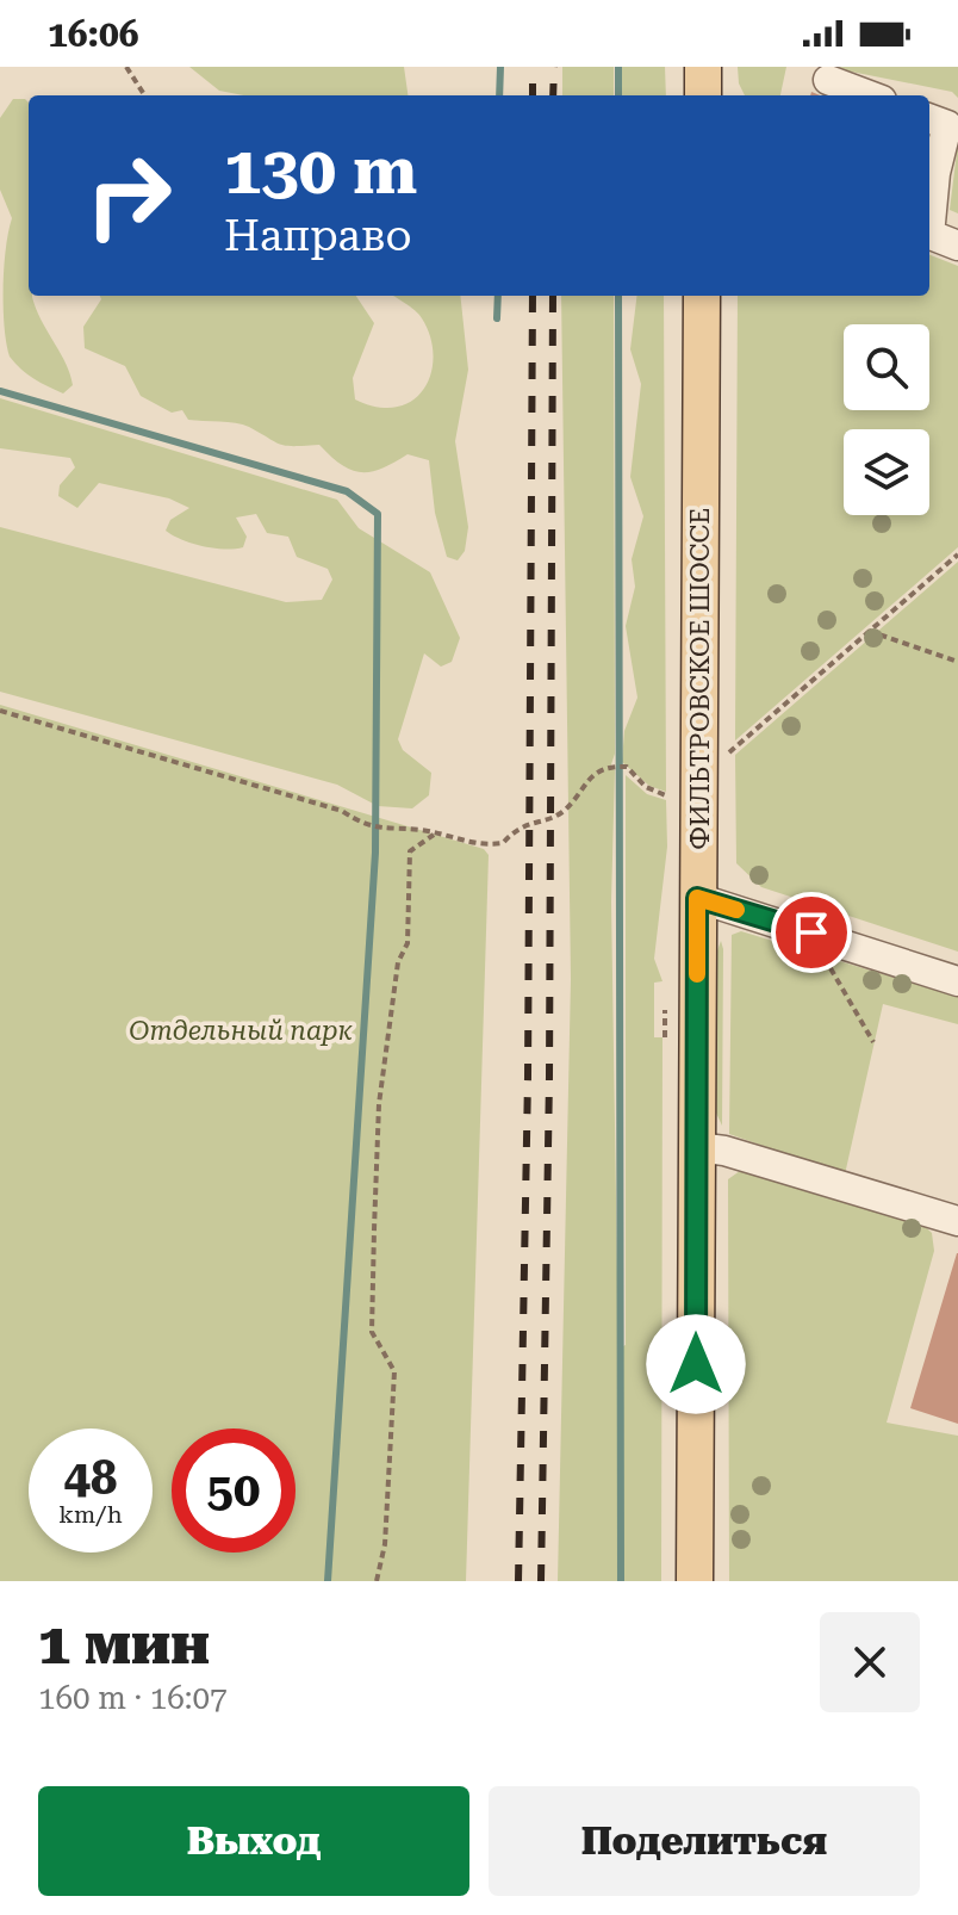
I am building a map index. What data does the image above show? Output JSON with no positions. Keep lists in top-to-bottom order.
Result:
{
  "streets": {
    "main road": ["ФИЛЬТРОВСКОЕ ШОССЕ"]
  },
  "parks": ["Отдельный парк"],
  "page": {
    "status": "16:06",
    "turn": ["130 m", "Направо"],
    "speed": "48 km/h",
    "limit": "50",
    "heading": ["1 мин", "160 m · 16:07"],
    "buttons": ["Выход", "Поделиться"]
  }
}
